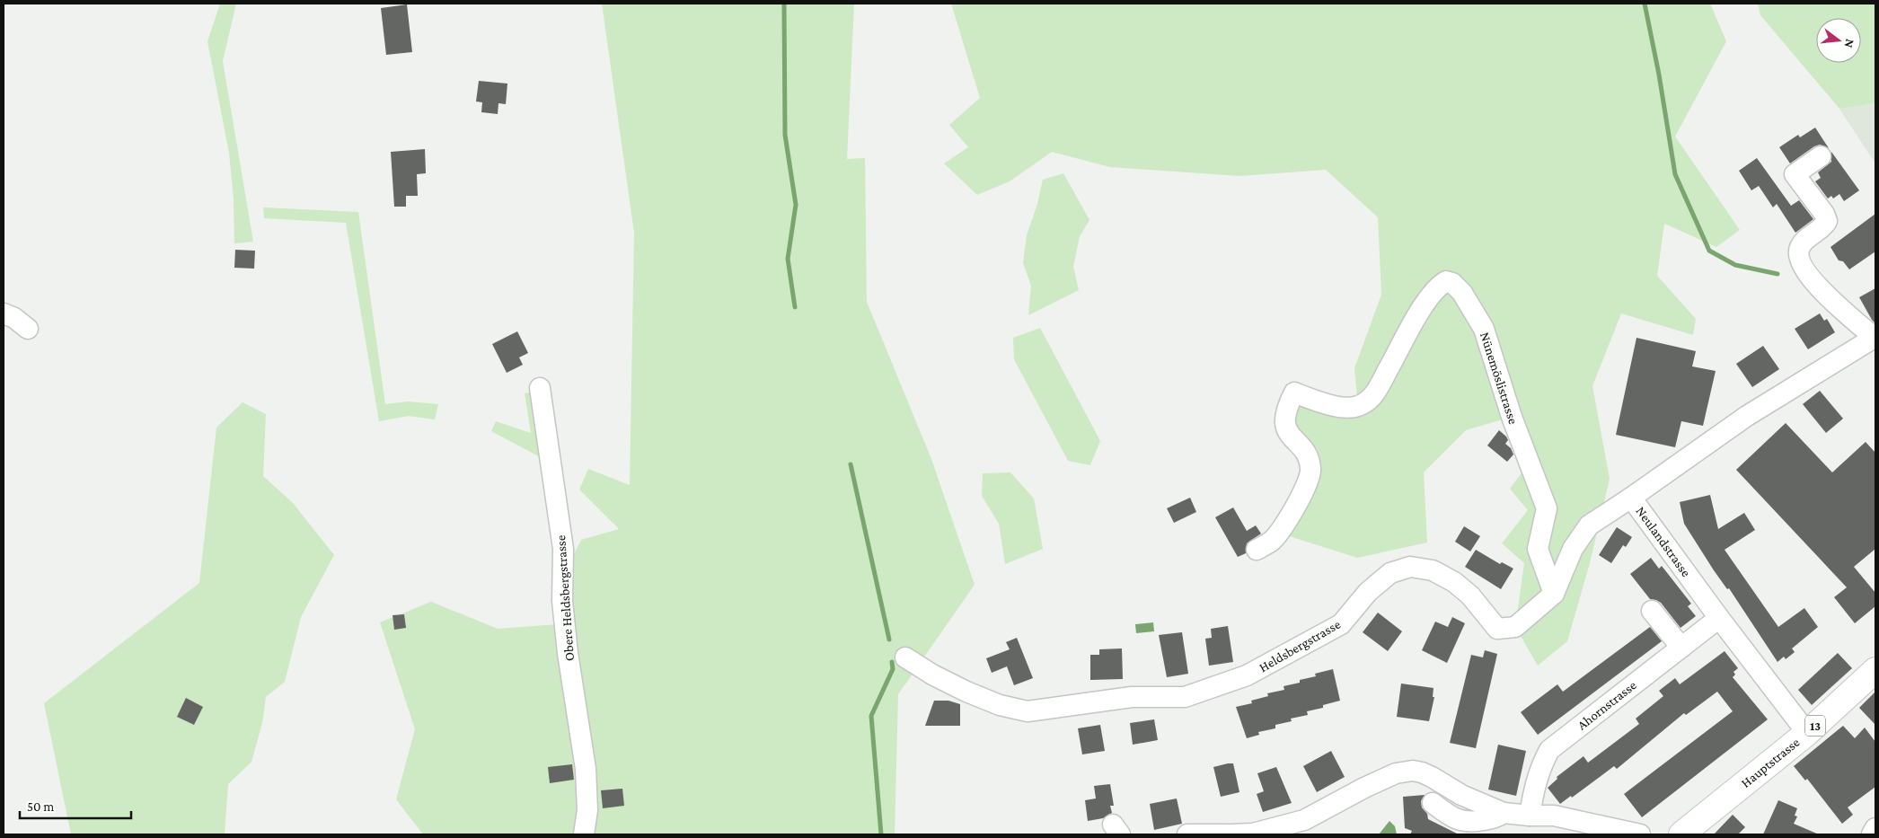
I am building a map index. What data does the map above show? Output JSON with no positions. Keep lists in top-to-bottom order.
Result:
{
  "streets": {
    "main road": ["13", "Hauptstrasse"],
    "street": [
      "Nünemöslistrasse",
      "Neulandstrasse",
      "Obere Heldsbergstrasse",
      "Heldsbergstrasse",
      "Ahornstrasse"
    ]
  },
  "crossings": [
    ["Nünemöslistrasse", "Heldsbergstrasse"],
    ["Neulandstrasse", "Heldsbergstrasse"],
    ["Neulandstrasse", "Ahornstrasse"],
    ["Neulandstrasse", "Hauptstrasse"]
  ],
  "scale_bar": "50 m",
  "north": "right"
}
